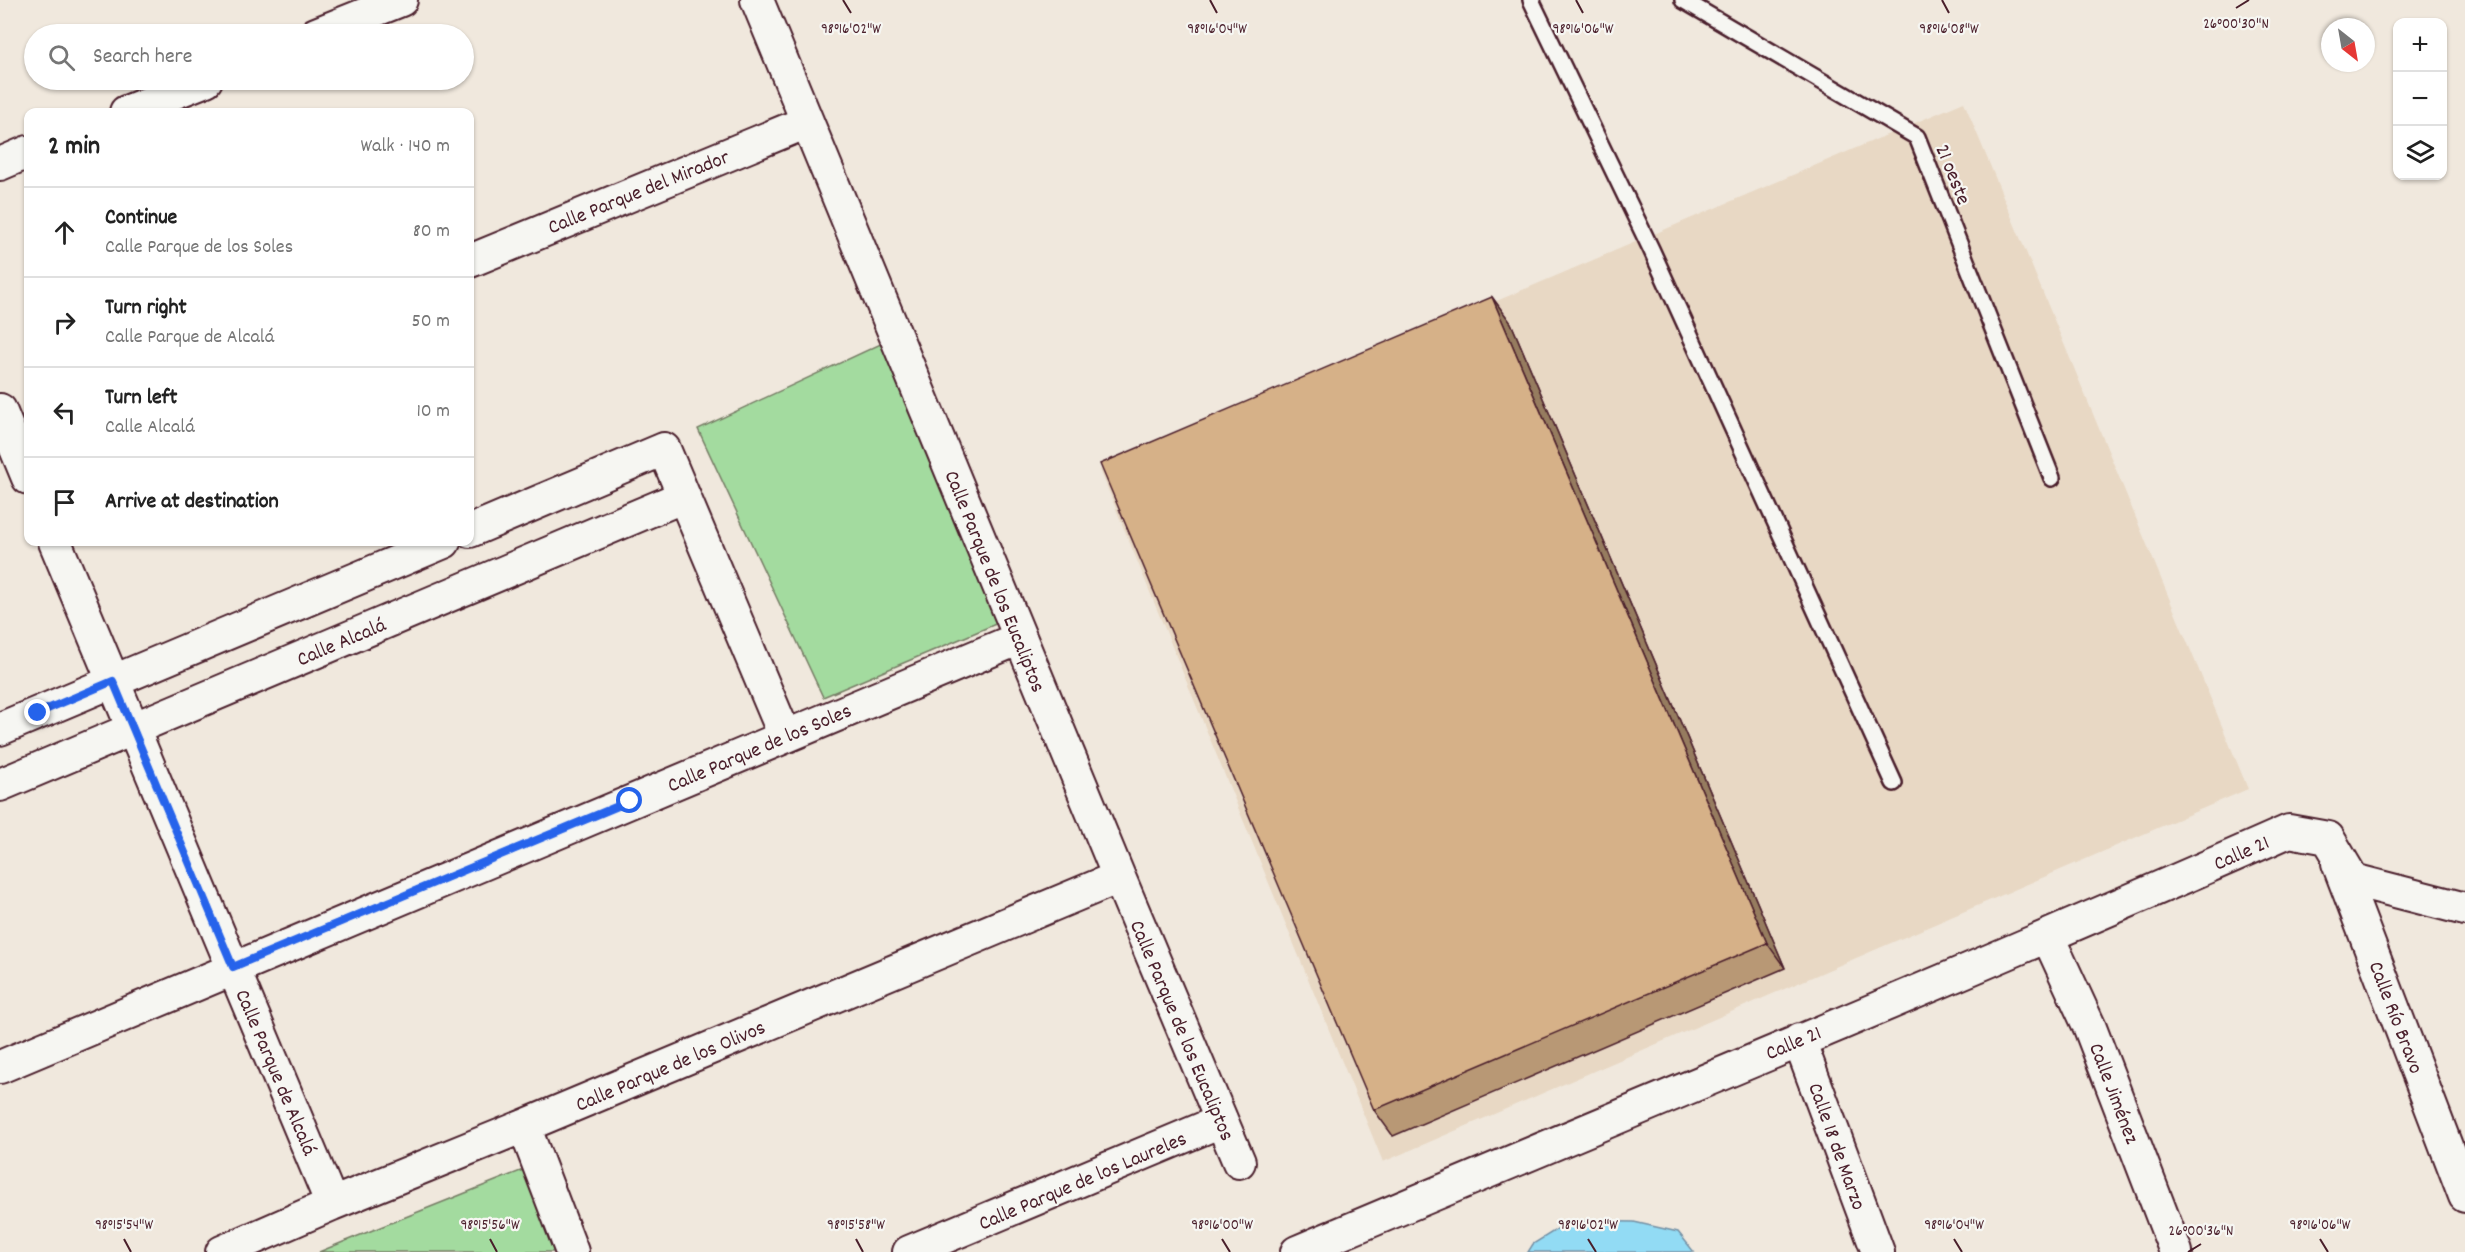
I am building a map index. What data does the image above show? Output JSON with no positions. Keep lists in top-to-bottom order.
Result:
{
  "streets": {
    "street": [
      "Calle Parque del Mirador",
      "Calle Parque de los Eucaliptos",
      "Calle Alcalá",
      "Calle Parque de los Soles",
      "Calle 21",
      "Calle Río Bravo",
      "Calle Parque de los Olivos",
      "Calle Parque de Alcalá",
      "Calle Jiménez",
      "Calle 18 de Marzo",
      "Calle Parque de los Laureles"
    ],
    "lane": ["21 oeste"]
  },
  "crossings": [
    ["Calle Parque del Mirador", "Calle Parque de los Eucaliptos"],
    ["Calle Parque de los Eucaliptos", "Calle Parque de los Soles"],
    ["Calle Parque de los Eucaliptos", "Calle Parque de los Olivos"],
    ["Calle Parque de los Eucaliptos", "Calle Parque de los Laureles"],
    ["Calle Alcalá", "Calle Parque de Alcalá"],
    ["Calle Parque de los Soles", "Calle Parque de Alcalá"],
    ["Calle 21", "Calle Río Bravo"],
    ["Calle 21", "Calle Jiménez"],
    ["Calle 21", "Calle 18 de Marzo"],
    ["Calle Parque de los Olivos", "Calle Parque de Alcalá"]
  ],
  "north": "bottom right",
  "page": {
    "map_buttons": ["+", "−"],
    "search": "Search here",
    "heading": ["2 min", "Walk · 140 m"],
    "list": [
      ["Continue", "Calle Parque de los Soles", "80 m"],
      ["Turn right", "Calle Parque de Alcalá", "50 m"],
      ["Turn left", "Calle Alcalá", "10 m"],
      "Arrive at destination"
    ]
  },
  "coordinates": [
    "26°00'30\"N",
    "98°16'02\"W",
    "98°16'04\"W",
    "98°16'06\"W",
    "98°16'08\"W",
    "98°15'54\"W",
    "98°15'56\"W",
    "98°15'58\"W",
    "98°16'00\"W",
    "26°00'36\"N"
  ]
}
